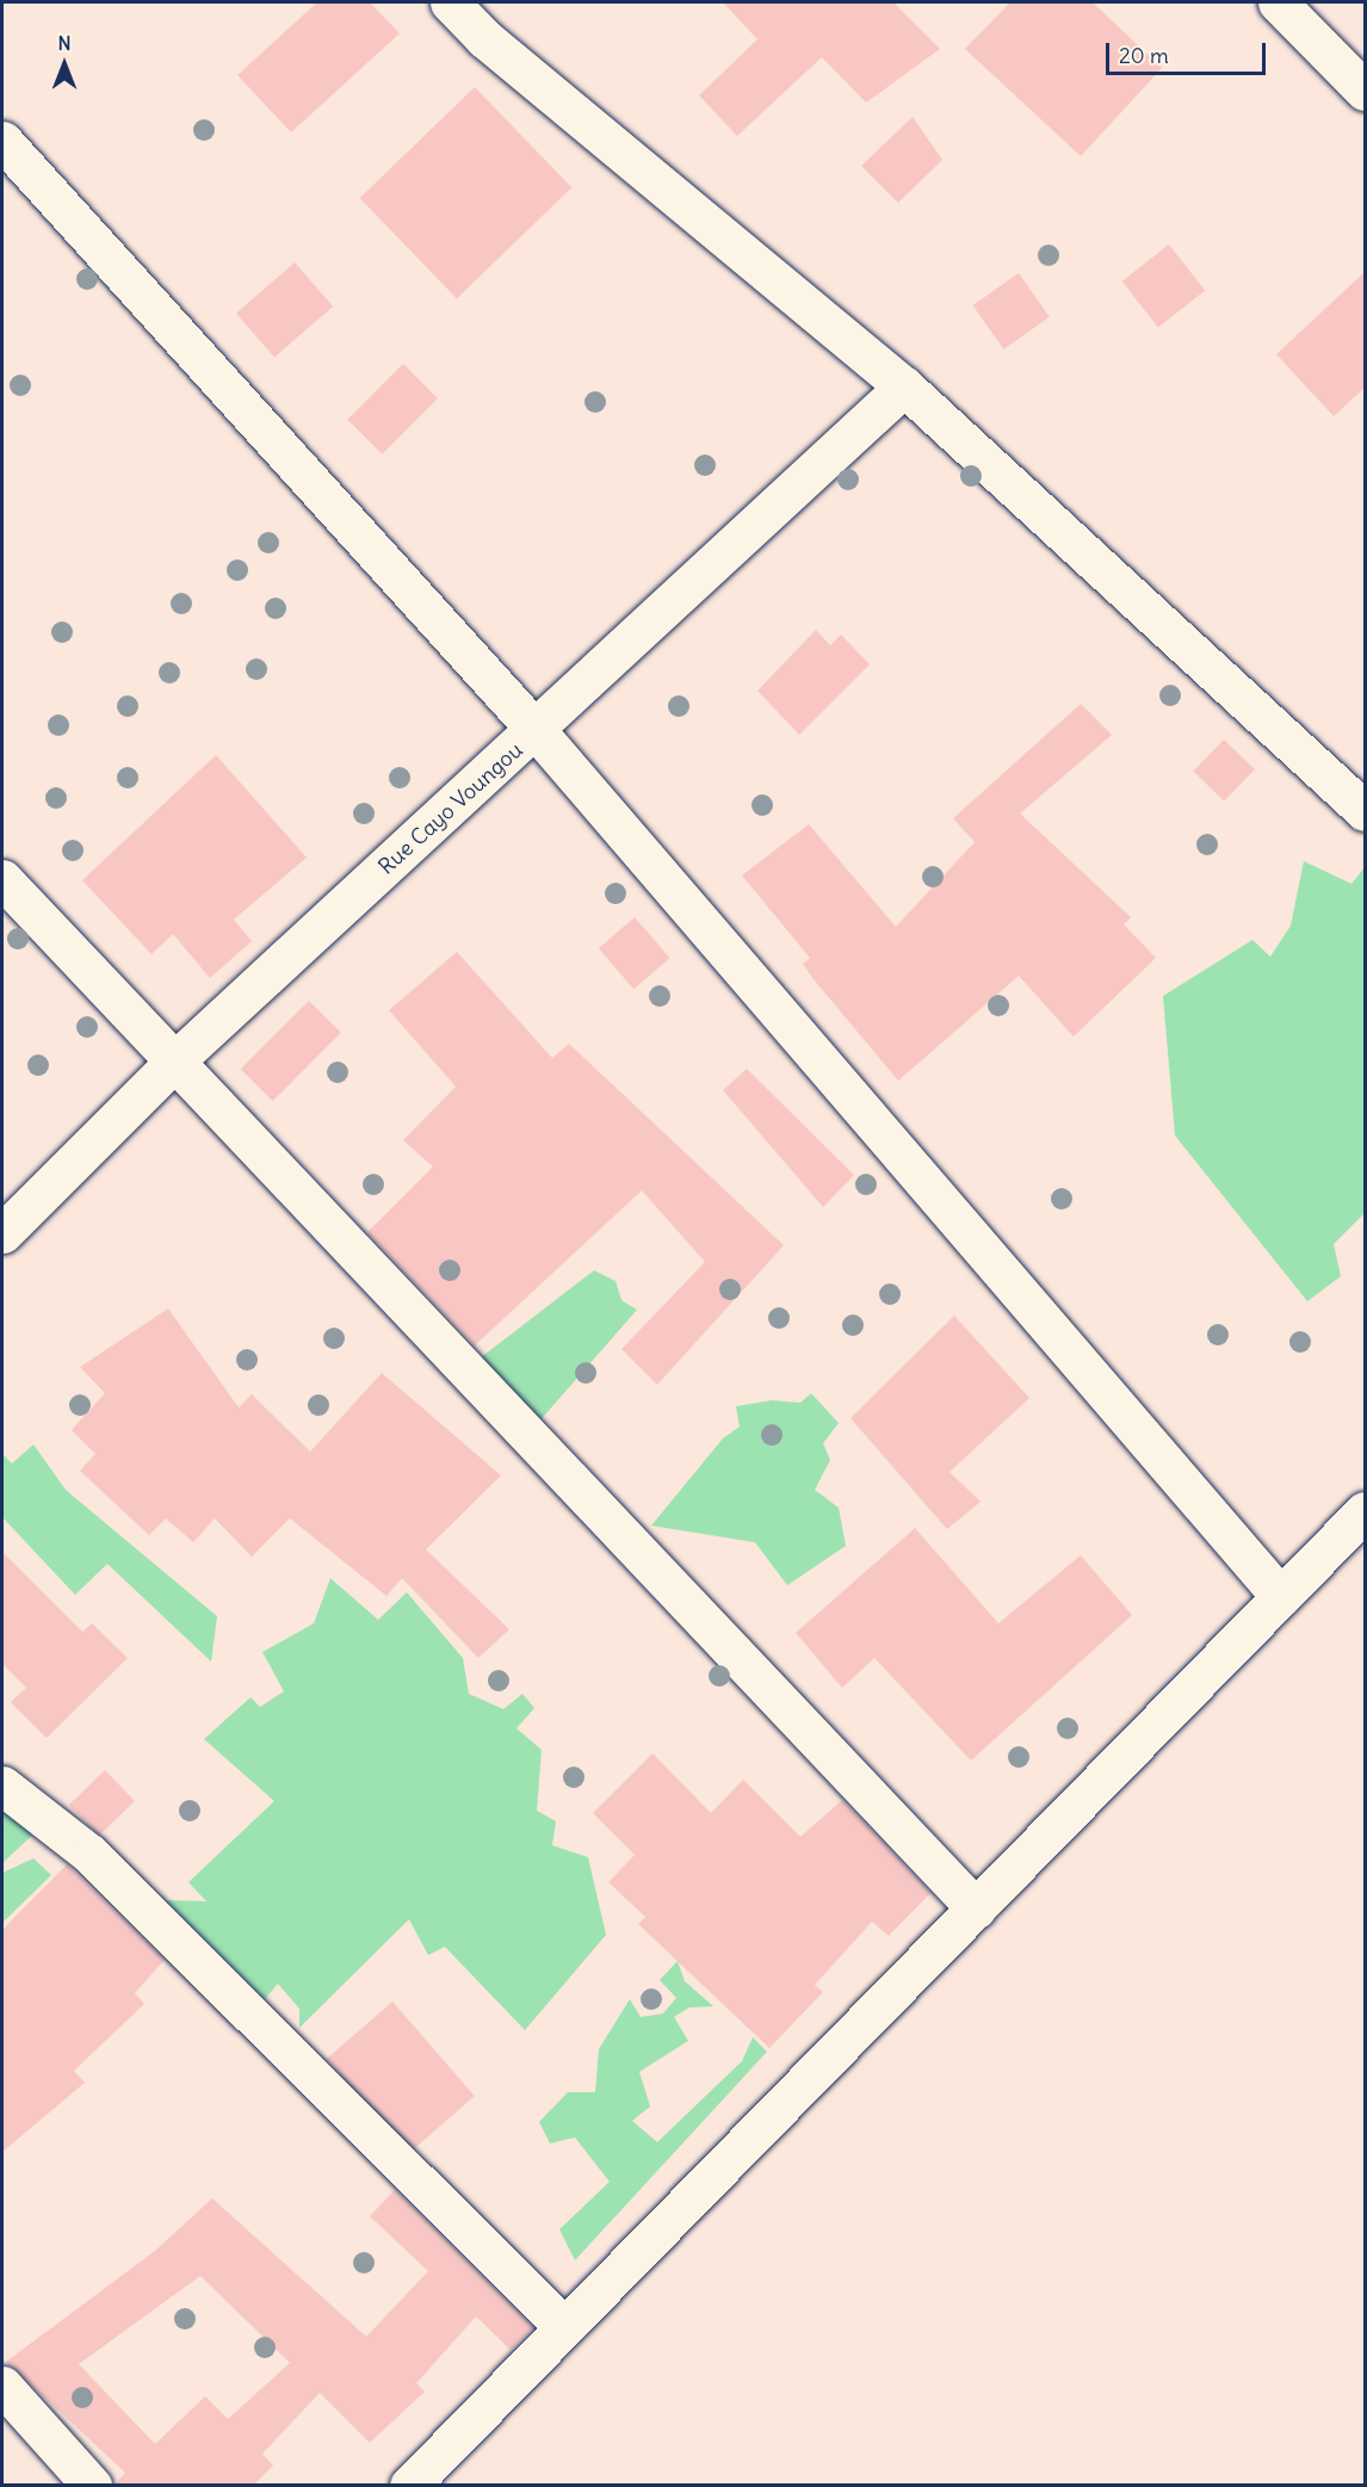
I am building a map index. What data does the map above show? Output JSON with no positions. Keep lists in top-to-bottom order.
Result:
{
  "streets": {
    "street": ["Rue Cayo Voungou"]
  },
  "scale_bar": "20 m",
  "north": "top"
}
